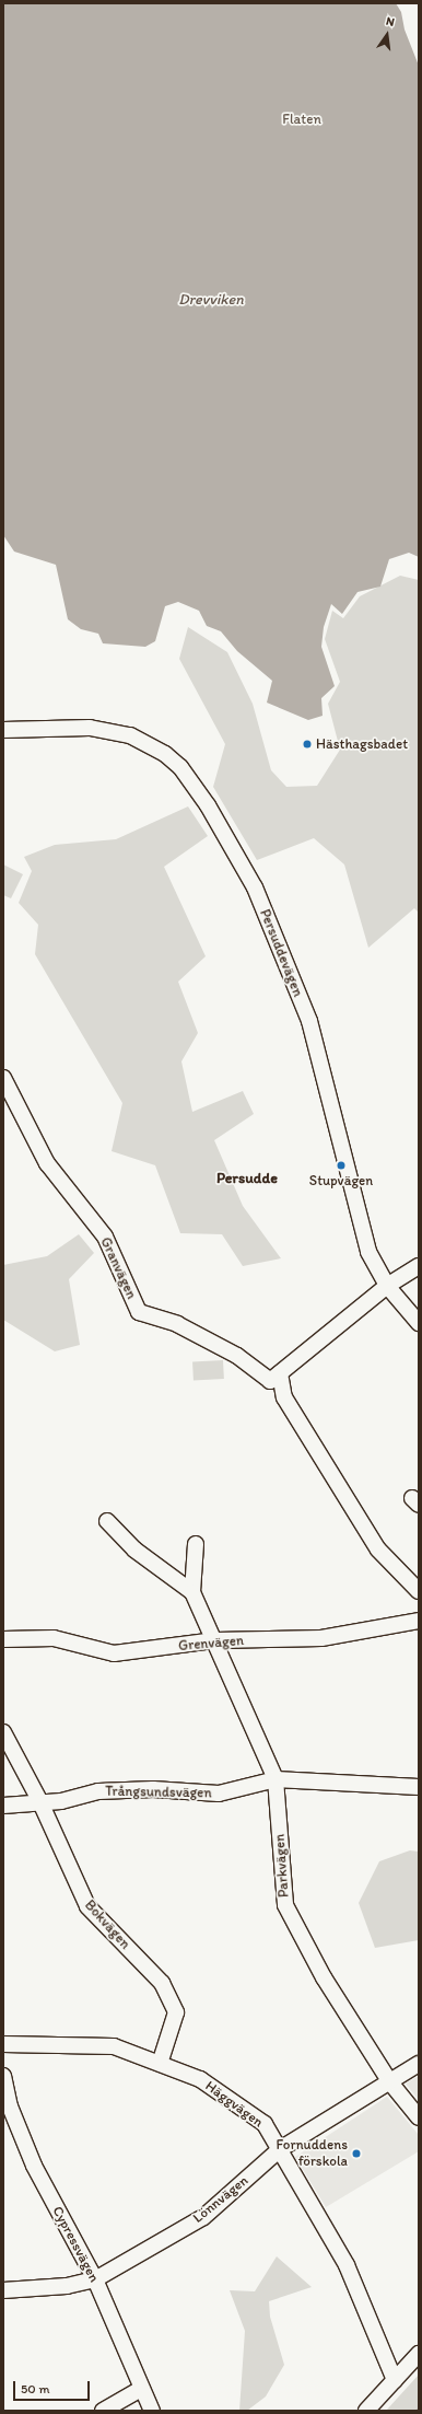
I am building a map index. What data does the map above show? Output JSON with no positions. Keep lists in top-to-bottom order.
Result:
{
  "streets": {
    "street": [
      "Persuddevägen",
      "Granvägen",
      "Grenvägen",
      "Trångsundsvägen",
      "Parkvägen",
      "Bokvägen",
      "Häggvägen",
      "Lönnvägen",
      "Cypressvägen"
    ]
  },
  "crossings": [
    ["Grenvägen", "Parkvägen"],
    ["Trångsundsvägen", "Parkvägen"],
    ["Trångsundsvägen", "Bokvägen"],
    ["Parkvägen", "Lönnvägen"],
    ["Bokvägen", "Häggvägen"],
    ["Häggvägen", "Lönnvägen"],
    ["Lönnvägen", "Cypressvägen"]
  ],
  "districts": ["Persudde"],
  "water": ["Drevviken"],
  "parks": ["Flaten"],
  "places": ["Hästhagsbadet", "Stupvägen", "Fornuddens förskola"],
  "scale_bar": "50 m",
  "north": "top"
}
